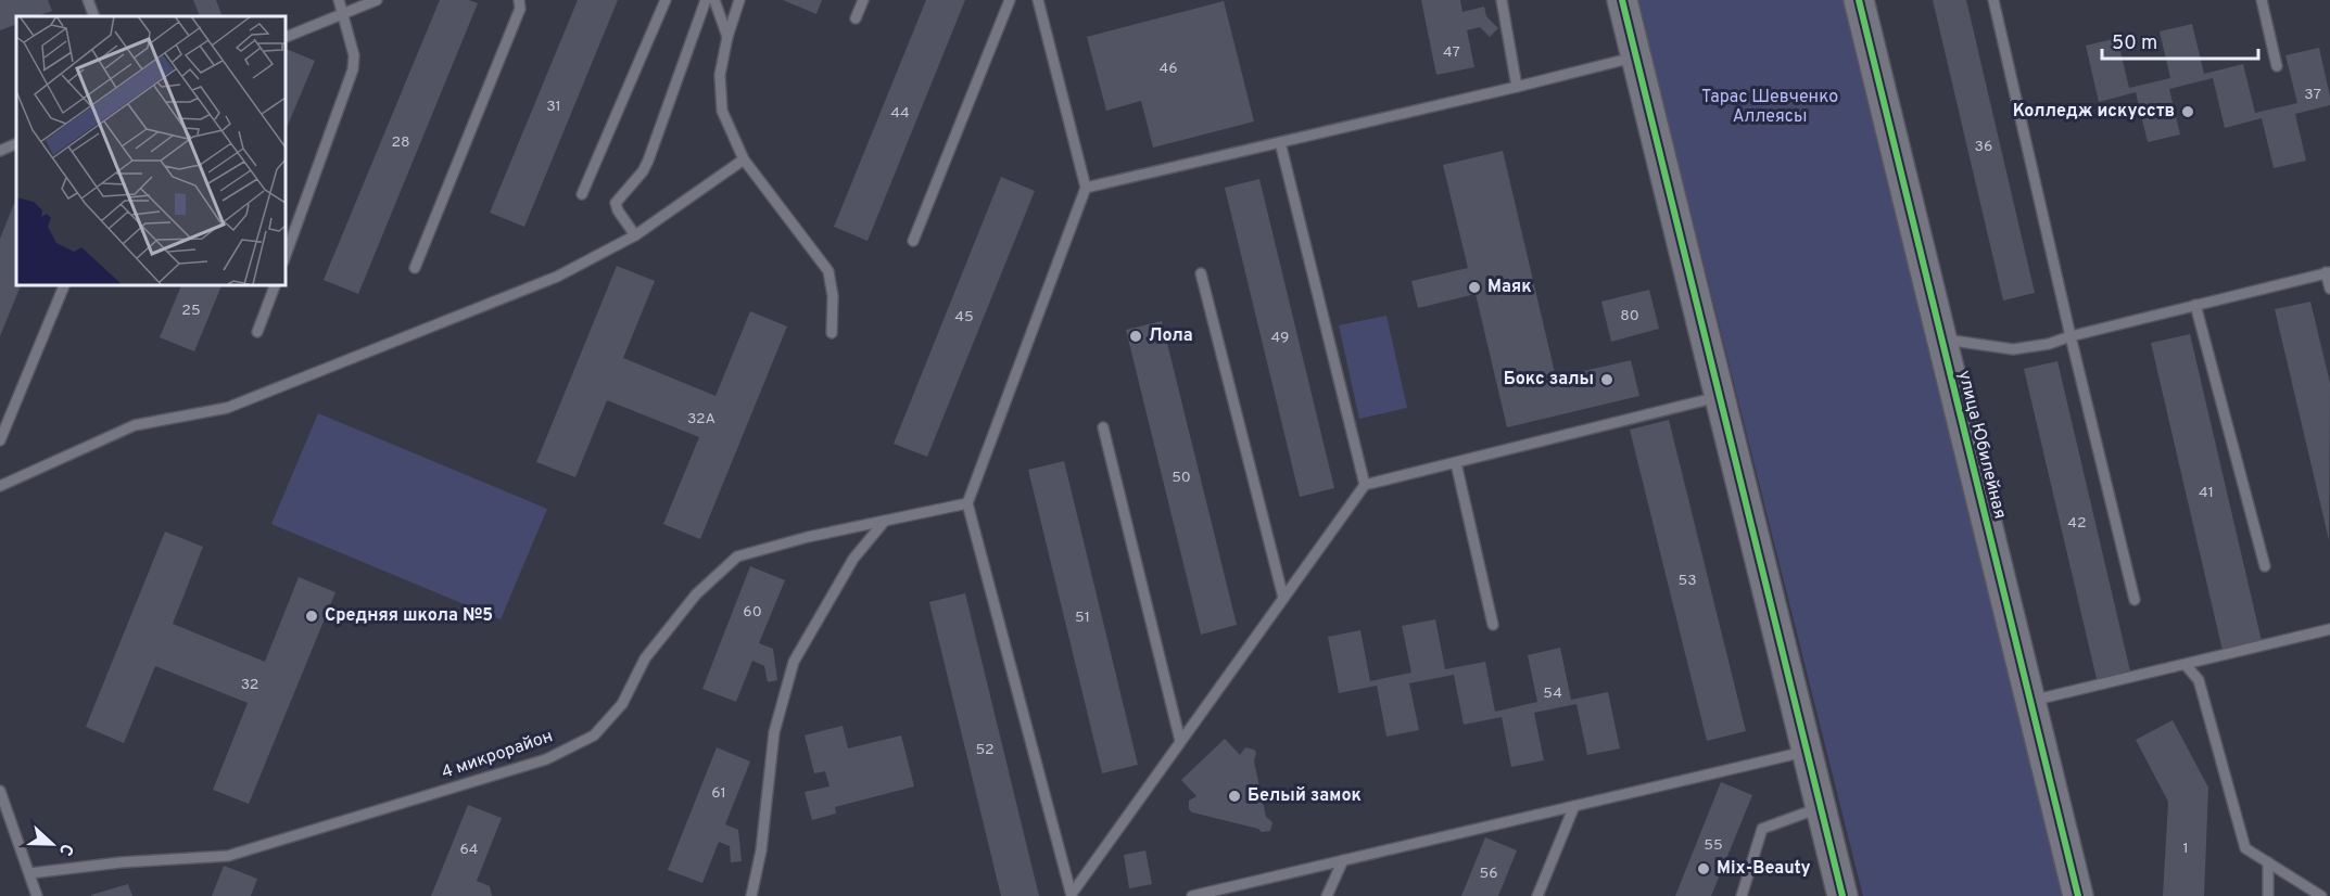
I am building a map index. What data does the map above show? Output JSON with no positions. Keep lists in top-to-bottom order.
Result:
{
  "streets": {
    "street": ["улица Юбилейная"],
    "lane": ["4 микрорайон"]
  },
  "parks": ["Тарас Шевченко Аллеясы"],
  "places": [
    "Колледж искусств",
    "Маяк",
    "Лола",
    "Бокс залы",
    "Средняя школа №5",
    "Белый замок",
    "Mix-Beauty"
  ],
  "house_numbers": [
    "47",
    "46",
    "37",
    "31",
    "44",
    "28",
    "36",
    "25",
    "80",
    "45",
    "49",
    "32А",
    "50",
    "41",
    "42",
    "53",
    "60",
    "51",
    "32",
    "54",
    "52",
    "61",
    "55",
    "1",
    "64",
    "56"
  ],
  "scale_bar": "50 m",
  "north": "right"
}
